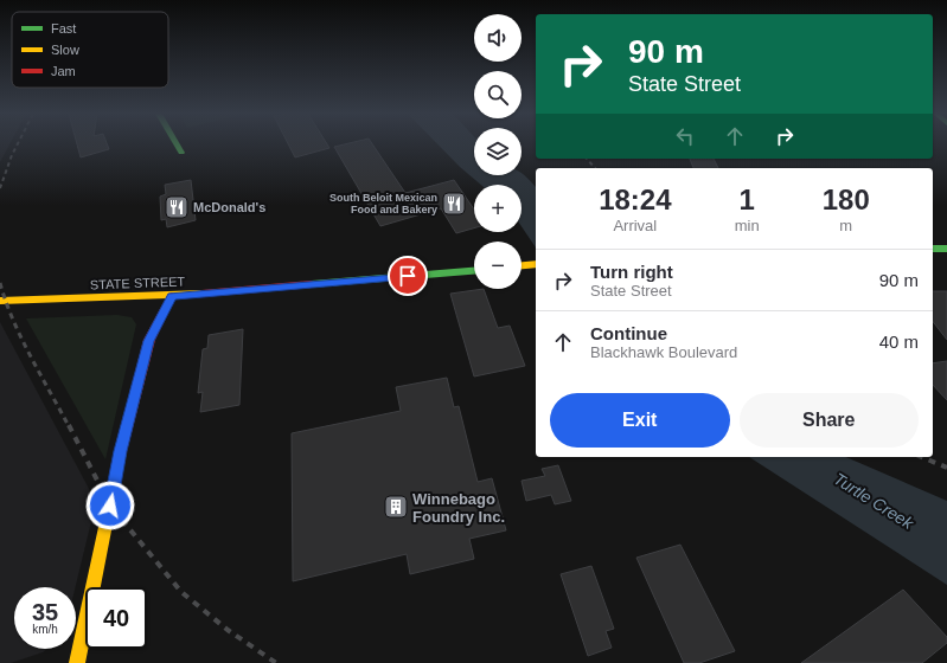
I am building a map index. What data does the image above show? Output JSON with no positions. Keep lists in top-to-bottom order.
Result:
{
  "streets": {
    "main road": ["STATE STREET"]
  },
  "water": ["Turtle Creek"],
  "places": {
    "restaurant": ["South Beloit Mexican Food and Bakery", "McDonald's"],
    "building": ["Winnebago Foundry Inc."]
  },
  "legend": ["Fast", "Slow", "Jam"],
  "page": {
    "map_buttons": ["+", "−"],
    "turn": ["90 m", "State Street"],
    "eta": [
      "18:24",
      "Arrival",
      "1",
      "min",
      "180",
      "m"
    ],
    "list": [
      {
        "name": "Turn right",
        "note": "State Street",
        "value": "90 m"
      },
      {
        "name": "Continue",
        "note": "Blackhawk Boulevard",
        "value": "40 m"
      }
    ],
    "buttons": ["Exit", "Share"],
    "speed": "35 km/h",
    "limit": "40"
  }
}
